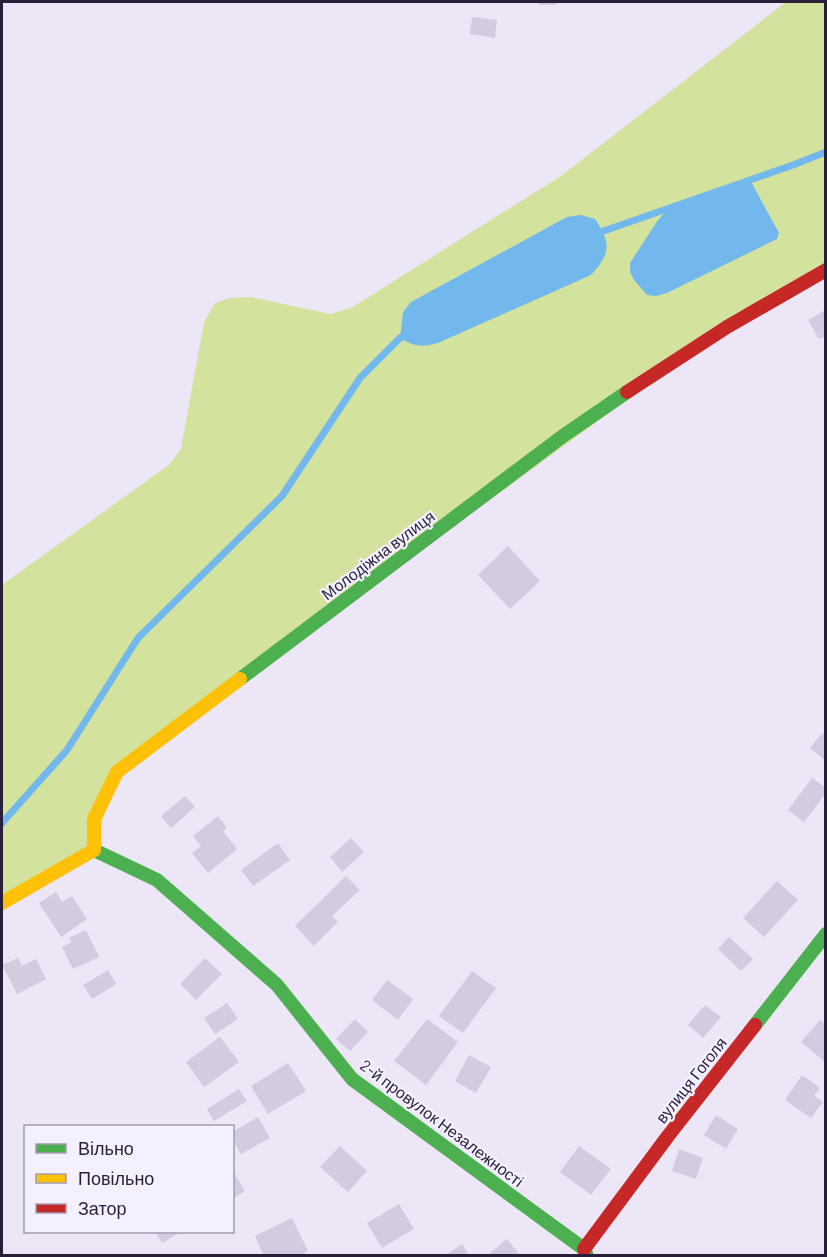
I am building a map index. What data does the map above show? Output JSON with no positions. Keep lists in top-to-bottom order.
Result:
{
  "streets": {
    "street": ["Молодіжна вулиця", "вулиця Гоголя", "2-й провулок Незалежності"]
  },
  "crossings": [
    ["Молодіжна вулиця", "2-й провулок Незалежності"],
    ["вулиця Гоголя", "2-й провулок Незалежності"]
  ],
  "legend": ["Вільно", "Повільно", "Затор"]
}
